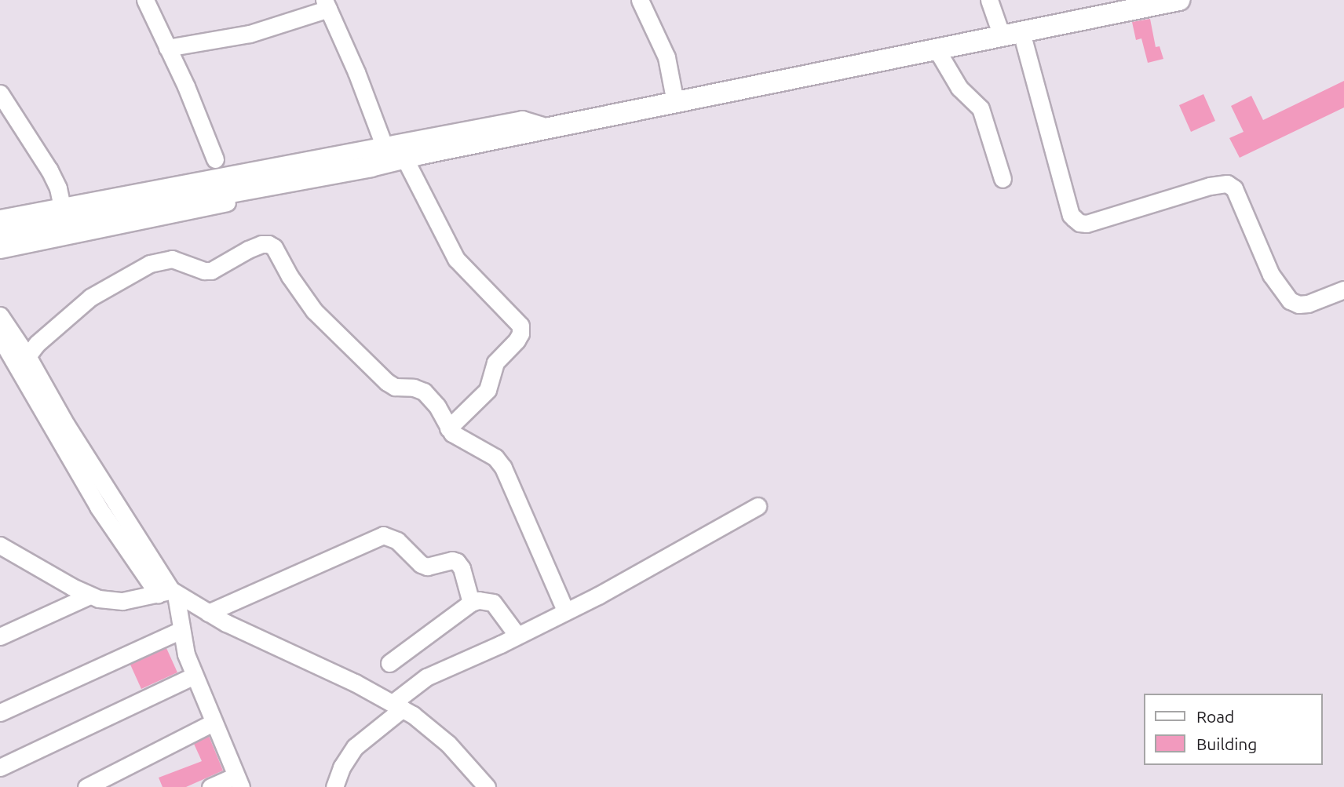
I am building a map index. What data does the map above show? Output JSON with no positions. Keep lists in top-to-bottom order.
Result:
{
  "legend": ["Road", "Building"]
}
